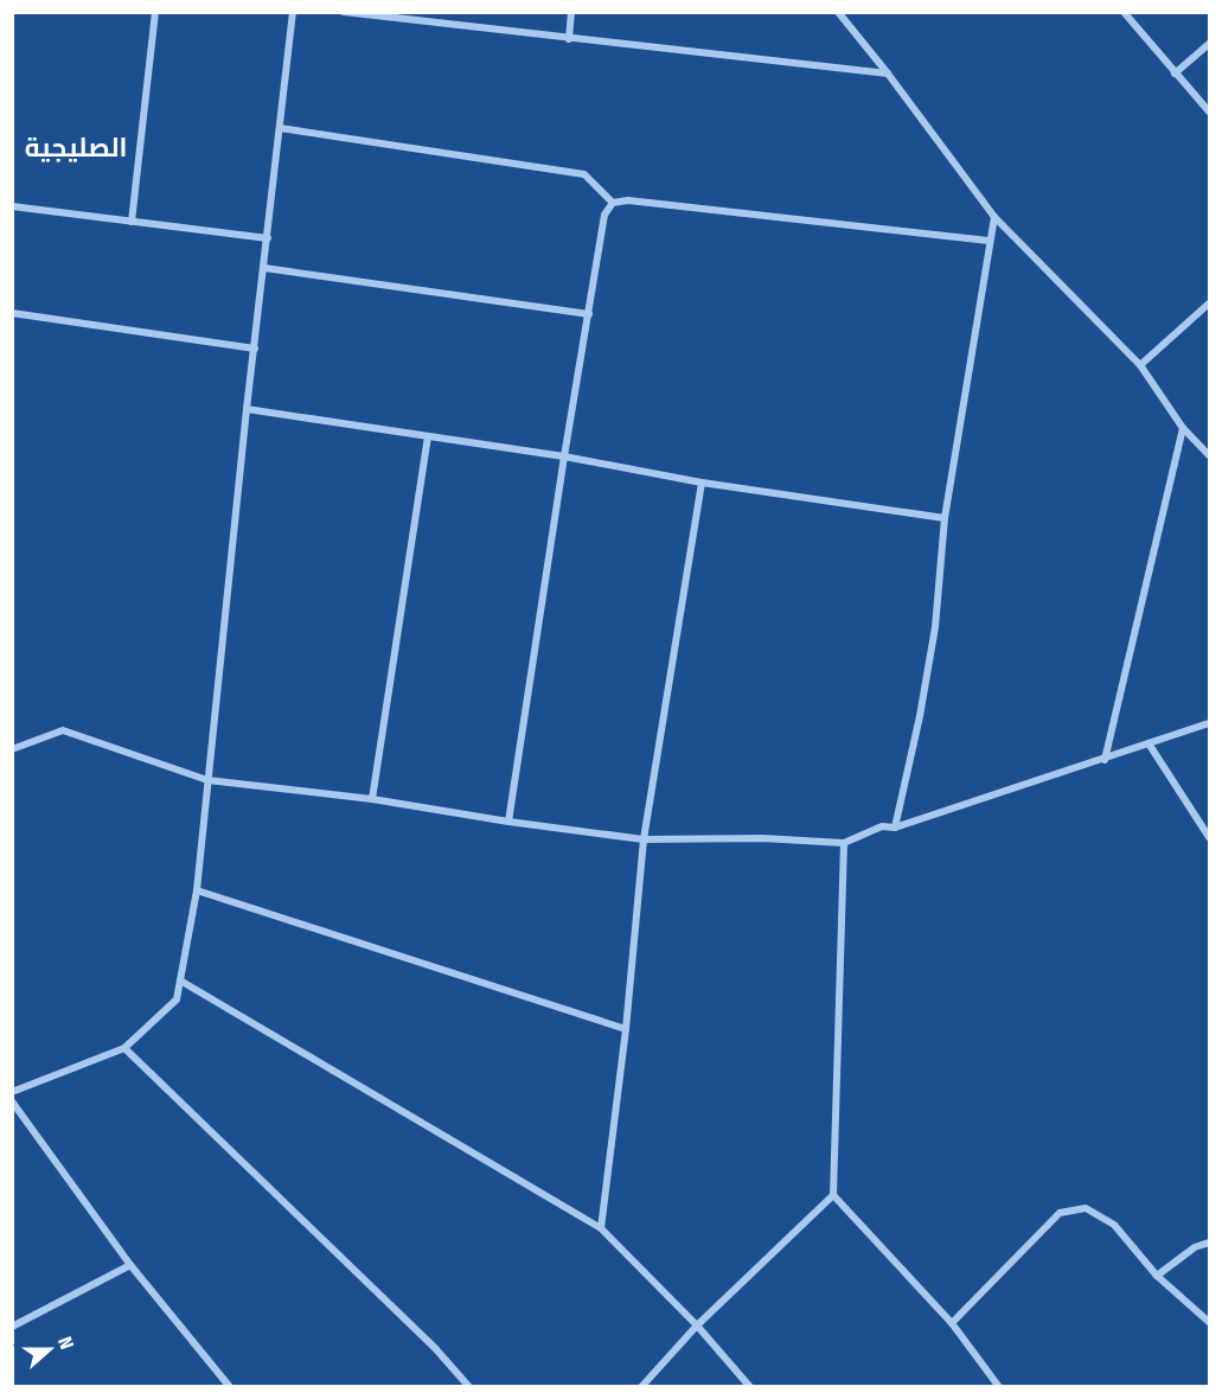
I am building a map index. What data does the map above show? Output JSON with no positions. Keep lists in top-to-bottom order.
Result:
{
  "districts": ["الصليجية"],
  "north": "right"
}
